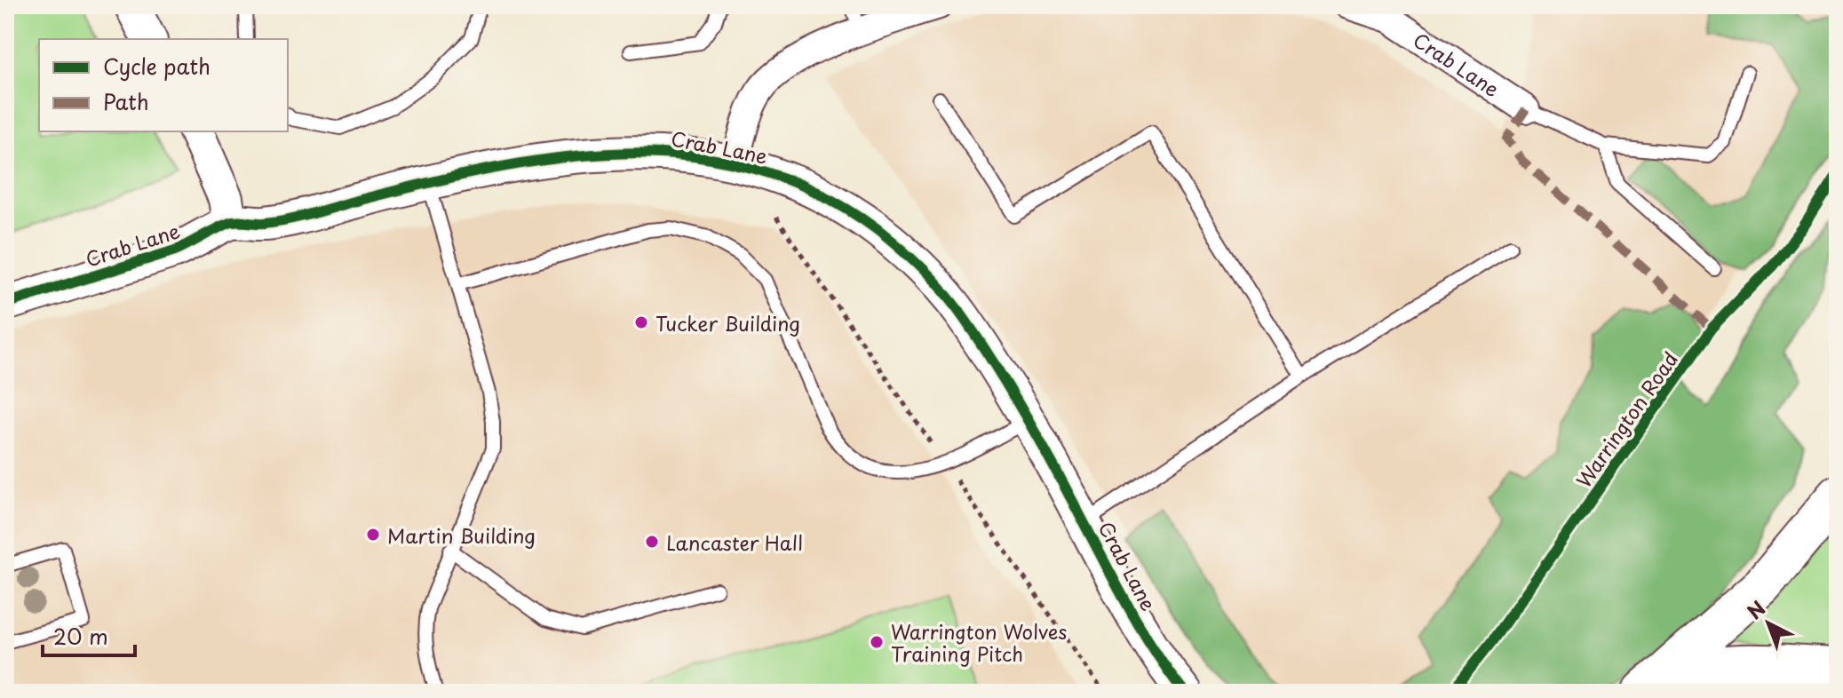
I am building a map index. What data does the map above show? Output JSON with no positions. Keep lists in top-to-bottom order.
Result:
{
  "streets": {
    "street": ["Crab Lane"],
    "cycle path": ["Warrington Road"]
  },
  "places": [
    "Tucker Building",
    "Martin Building",
    "Lancaster Hall",
    "Warrington Wolves Training Pitch"
  ],
  "legend": ["Cycle path", "Path"],
  "scale_bar": "20 m",
  "north": "top left"
}
